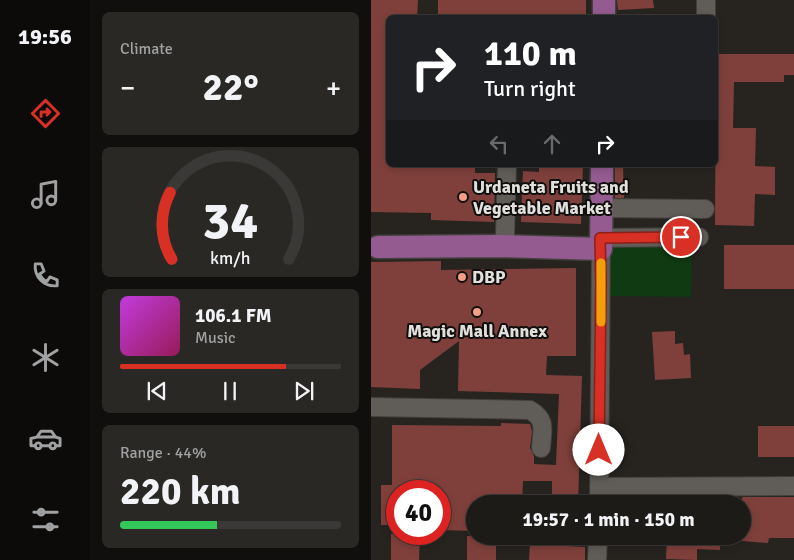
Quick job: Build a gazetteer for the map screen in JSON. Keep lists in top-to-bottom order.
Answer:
{
  "places": ["Urdaneta Fruits and Vegetable Market", "DBP", "Magic Mall Annex"],
  "page": {
    "tabs": "19:56",
    "tile": [
      "Climate",
      ["Range · 44%", "220 km"]
    ],
    "turn": ["110 m", "Turn right"],
    "heat": ["−", "22°", "+"],
    "song": ["106.1 FM", "Music"],
    "limit": "40",
    "trip": "19:57 · 1 min · 150 m",
    "gauge": ["34", "km/h"]
  }
}
